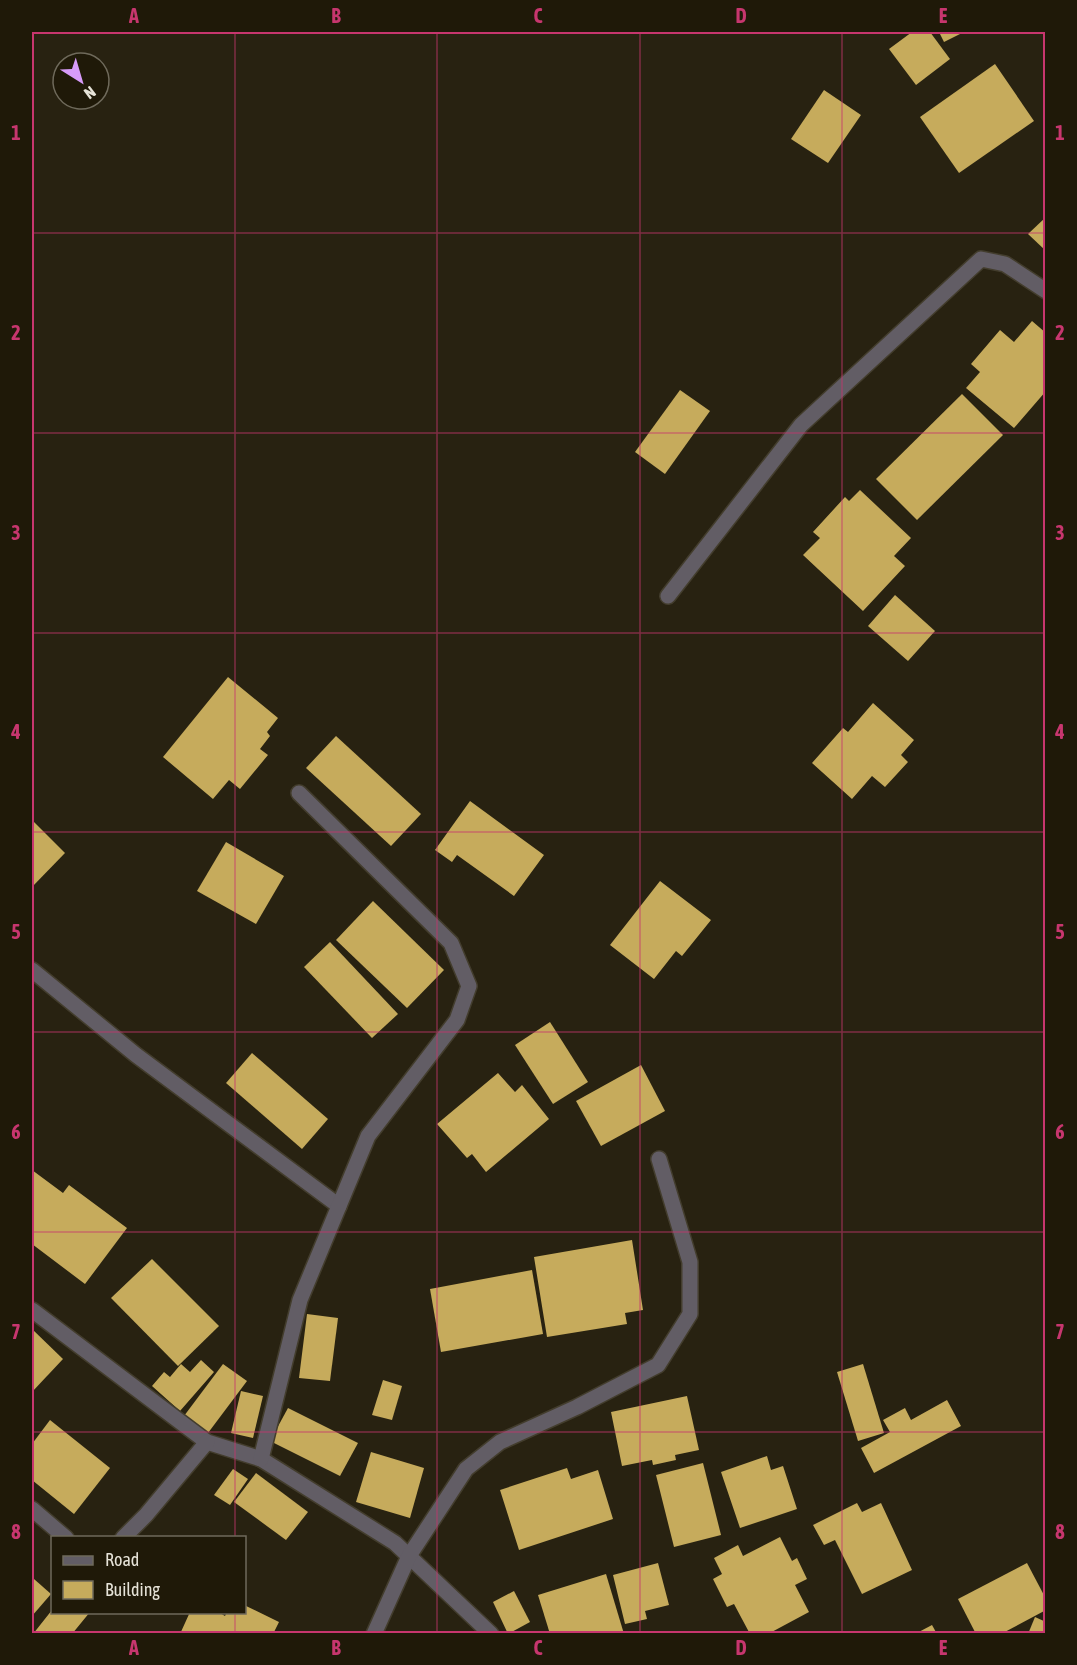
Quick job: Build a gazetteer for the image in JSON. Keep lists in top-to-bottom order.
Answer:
{
  "legend": ["Road", "Building"],
  "north": "bottom right",
  "grid": {
    "columns": [
      "A",
      "B",
      "C",
      "D",
      "E"
    ],
    "rows": [
      "1",
      "2",
      "3",
      "4",
      "5",
      "6",
      "7",
      "8"
    ]
  }
}
